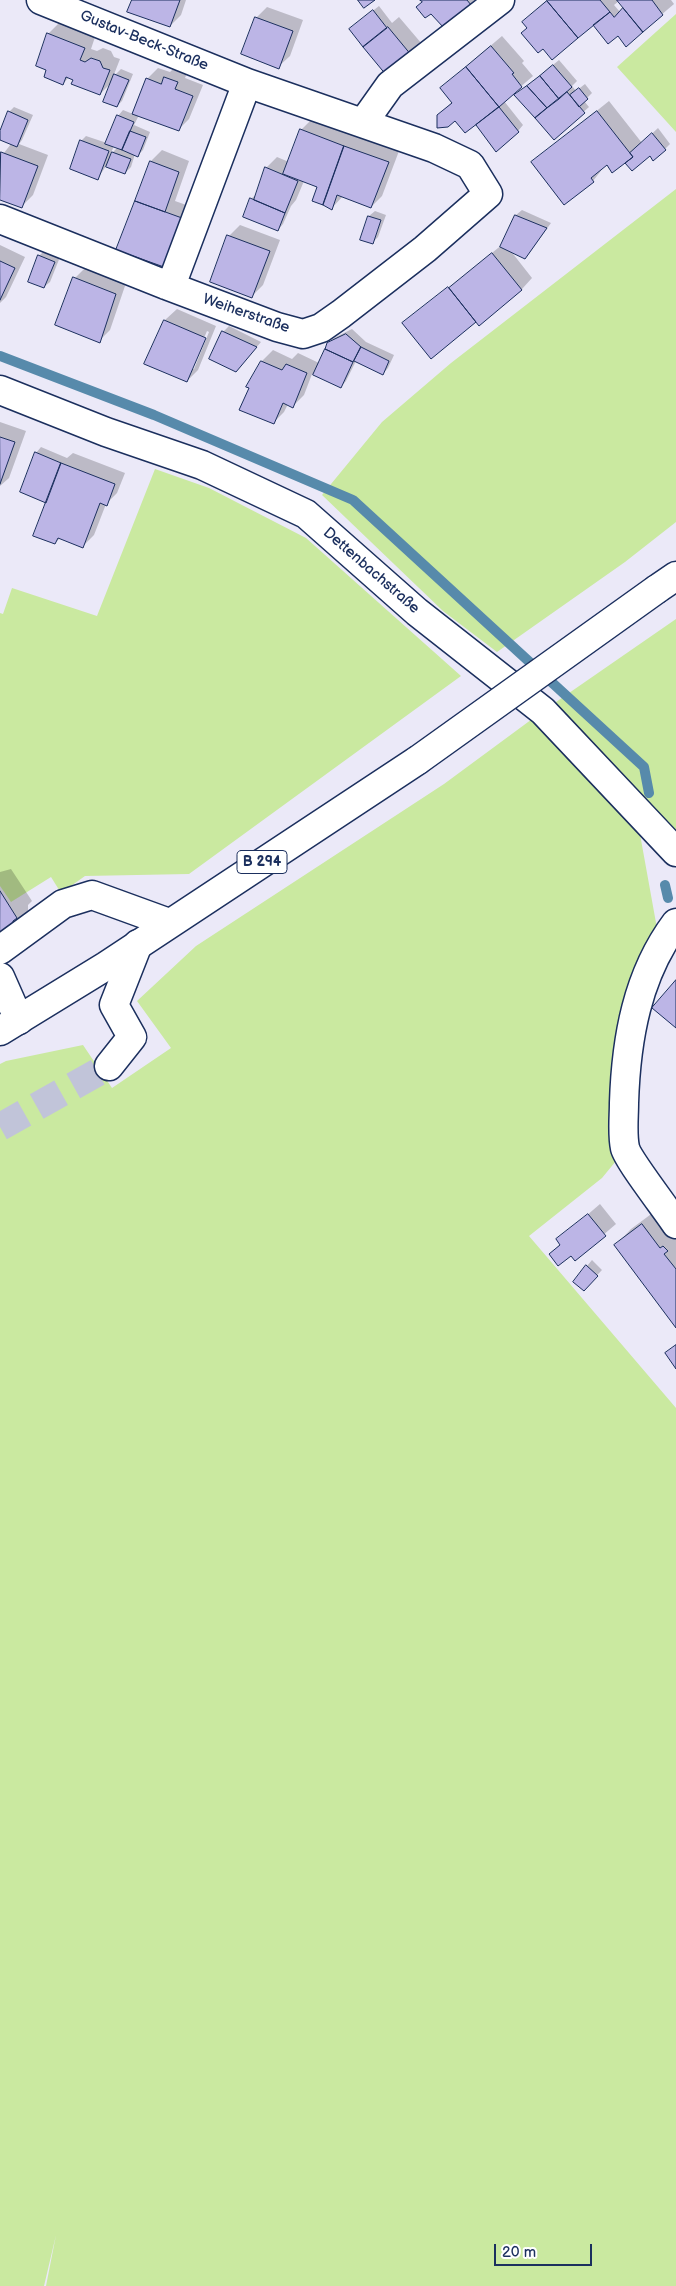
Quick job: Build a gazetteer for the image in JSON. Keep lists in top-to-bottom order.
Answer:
{
  "streets": {
    "main road": [
      "Gustav-Beck-Straße",
      "Weiherstraße",
      "Dettenbachstraße",
      "B 294"
    ]
  },
  "crossings": [
    ["Gustav-Beck-Straße", "Weiherstraße"]
  ],
  "scale_bar": "20 m"
}
